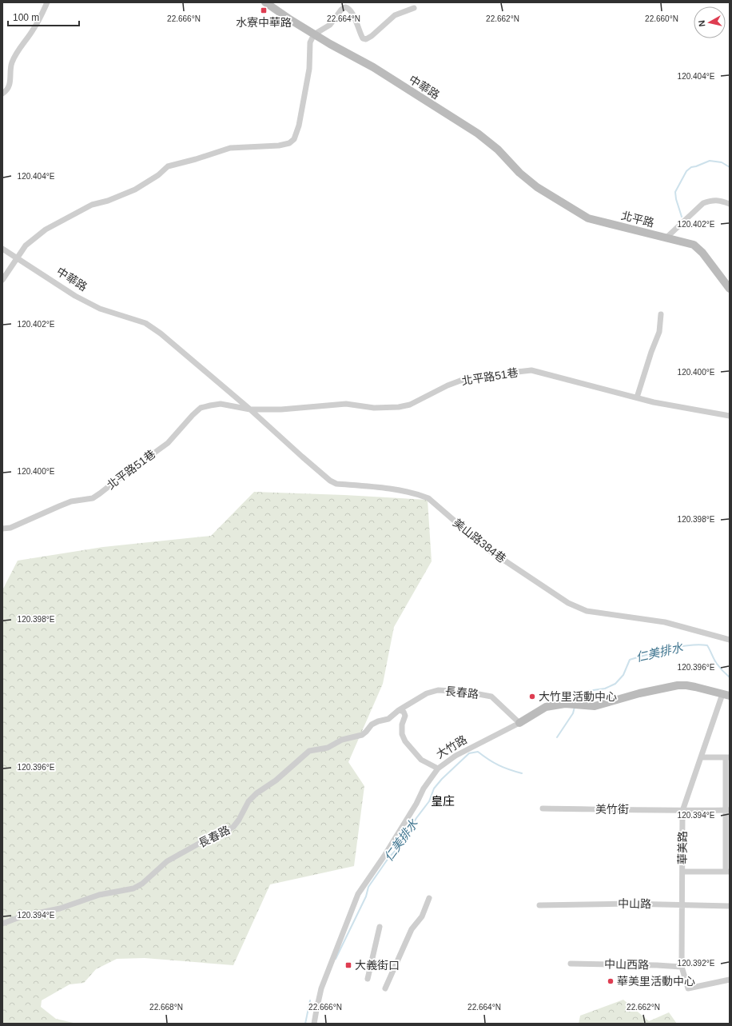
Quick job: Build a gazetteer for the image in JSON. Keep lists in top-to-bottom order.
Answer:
{
  "streets": {
    "street": [
      "中華路",
      "北平路",
      "北平路51巷",
      "美山路384巷",
      "長春路",
      "大竹路",
      "美竹街",
      "華美路",
      "中山路",
      "中山西路"
    ]
  },
  "crossings": [
    ["中華路", "北平路"],
    ["中華路", "北平路51巷"],
    ["中華路", "美山路384巷"],
    ["北平路51巷", "美山路384巷"],
    ["長春路", "大竹路"],
    ["大竹路", "華美路"],
    ["美竹街", "華美路"],
    ["華美路", "中山路"],
    ["華美路", "中山西路"]
  ],
  "districts": ["皇庄"],
  "water": ["仁美排水"],
  "places": {
    "transit": ["水寮中華路", "大義街口"],
    "other": ["大竹里活動中心", "華美里活動中心"]
  },
  "scale_bar": "100 m",
  "north": "left",
  "coordinates": [
    "22.666°N",
    "22.664°N",
    "22.662°N",
    "22.660°N",
    "120.404°E",
    "120.402°E",
    "120.400°E",
    "120.398°E",
    "120.396°E",
    "120.394°E",
    "120.392°E",
    "22.668°N"
  ]
}
